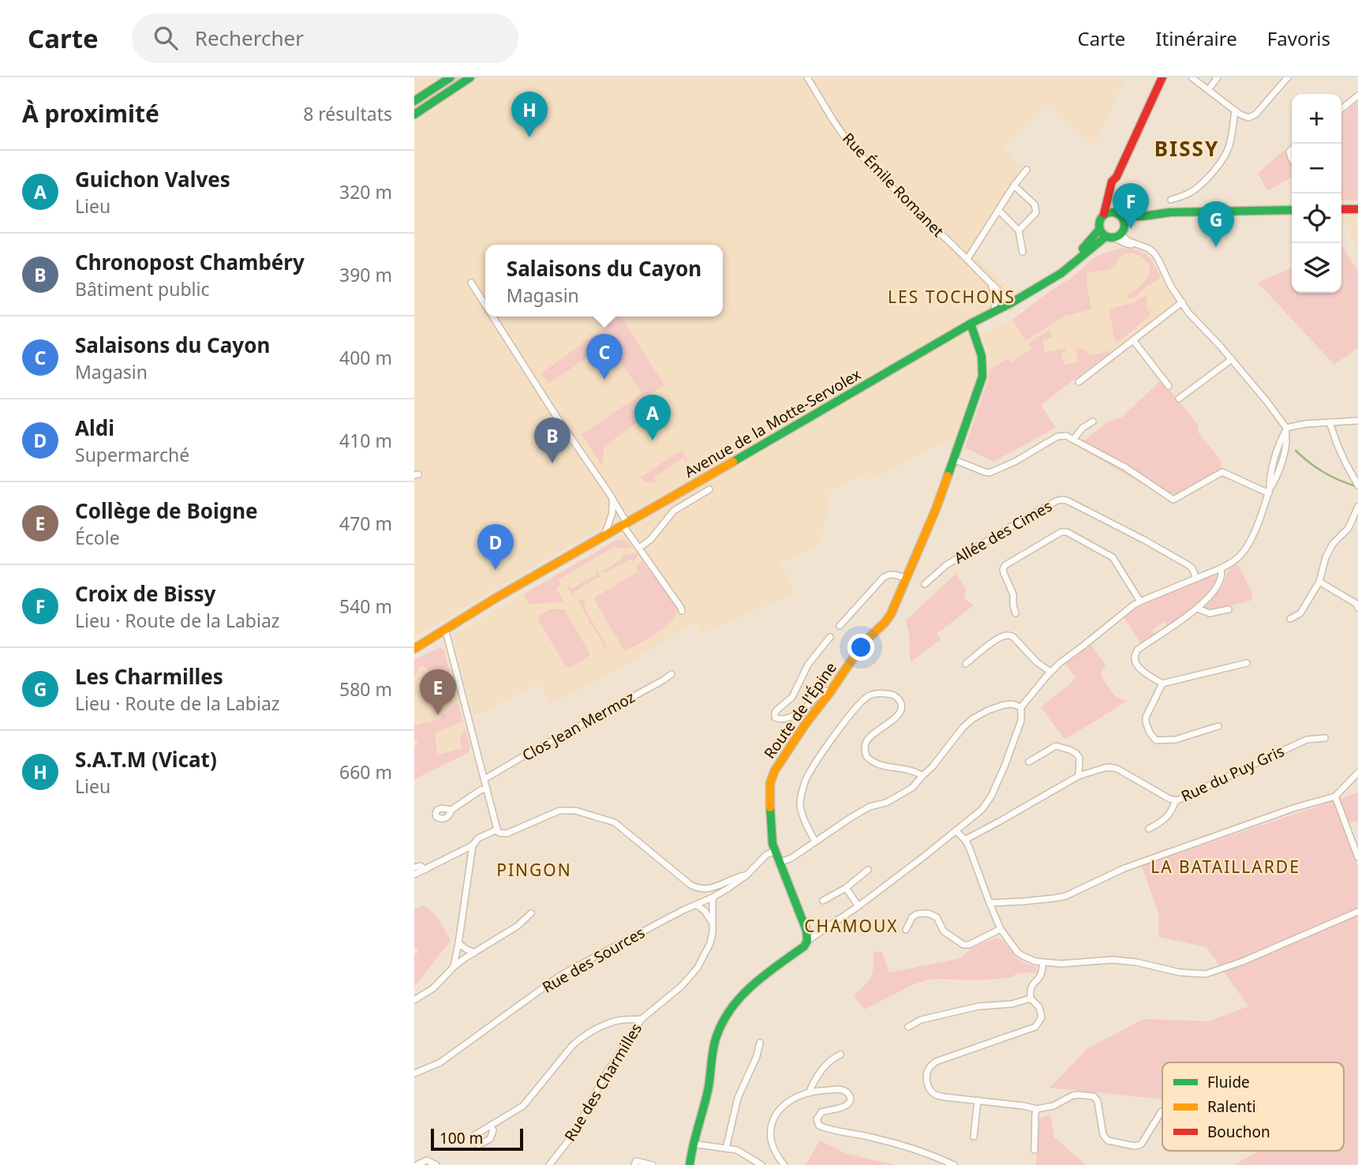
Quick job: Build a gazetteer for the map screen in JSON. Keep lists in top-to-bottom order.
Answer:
{
  "streets": {
    "main road": ["Avenue de la Motte-Servolex", "Route de l'Épine"],
    "street": [
      "Rue Émile Romanet",
      "Allée des Cimes",
      "Clos Jean Mermoz",
      "Rue du Puy Gris",
      "Rue des Sources",
      "Rue des Charmilles"
    ]
  },
  "crossings": [
    ["Rue Émile Romanet", "Avenue de la Motte-Servolex"],
    ["Avenue de la Motte-Servolex", "Route de l'Épine"],
    ["Route de l'Épine", "Rue des Sources"],
    ["Rue des Sources", "Rue des Charmilles"]
  ],
  "districts": [
    "BISSY",
    "LES TOCHONS",
    "LA BATAILLARDE",
    "PINGON",
    "CHAMOUX"
  ],
  "legend": ["Fluide", "Ralenti", "Bouchon"],
  "scale_bar": "100 m",
  "page": {
    "header": "Carte",
    "search": "Rechercher",
    "nav": ["Carte", "Itinéraire", "Favoris"],
    "heading": ["À proximité", "8 résultats"],
    "pins": [
      "H",
      "F",
      "G",
      "C",
      "A",
      "B",
      "D",
      "E"
    ],
    "map_buttons": ["+", "−"],
    "list": [
      {
        "mark": "A",
        "name": "Guichon Valves",
        "note": "Lieu",
        "value": "320 m"
      },
      {
        "mark": "B",
        "name": "Chronopost Chambéry",
        "note": "Bâtiment public",
        "value": "390 m"
      },
      {
        "mark": "C",
        "name": "Salaisons du Cayon",
        "note": "Magasin",
        "value": "400 m"
      },
      {
        "mark": "D",
        "name": "Aldi",
        "note": "Supermarché",
        "value": "410 m"
      },
      {
        "mark": "E",
        "name": "Collège de Boigne",
        "note": "École",
        "value": "470 m"
      },
      {
        "mark": "F",
        "name": "Croix de Bissy",
        "note": "Lieu · Route de la Labiaz",
        "value": "540 m"
      },
      {
        "mark": "G",
        "name": "Les Charmilles",
        "note": "Lieu · Route de la Labiaz",
        "value": "580 m"
      },
      {
        "mark": "H",
        "name": "S.A.T.M (Vicat)",
        "note": "Lieu",
        "value": "660 m"
      }
    ],
    "popup": ["Salaisons du Cayon", "Magasin"],
    "scale": "100 m"
  }
}
